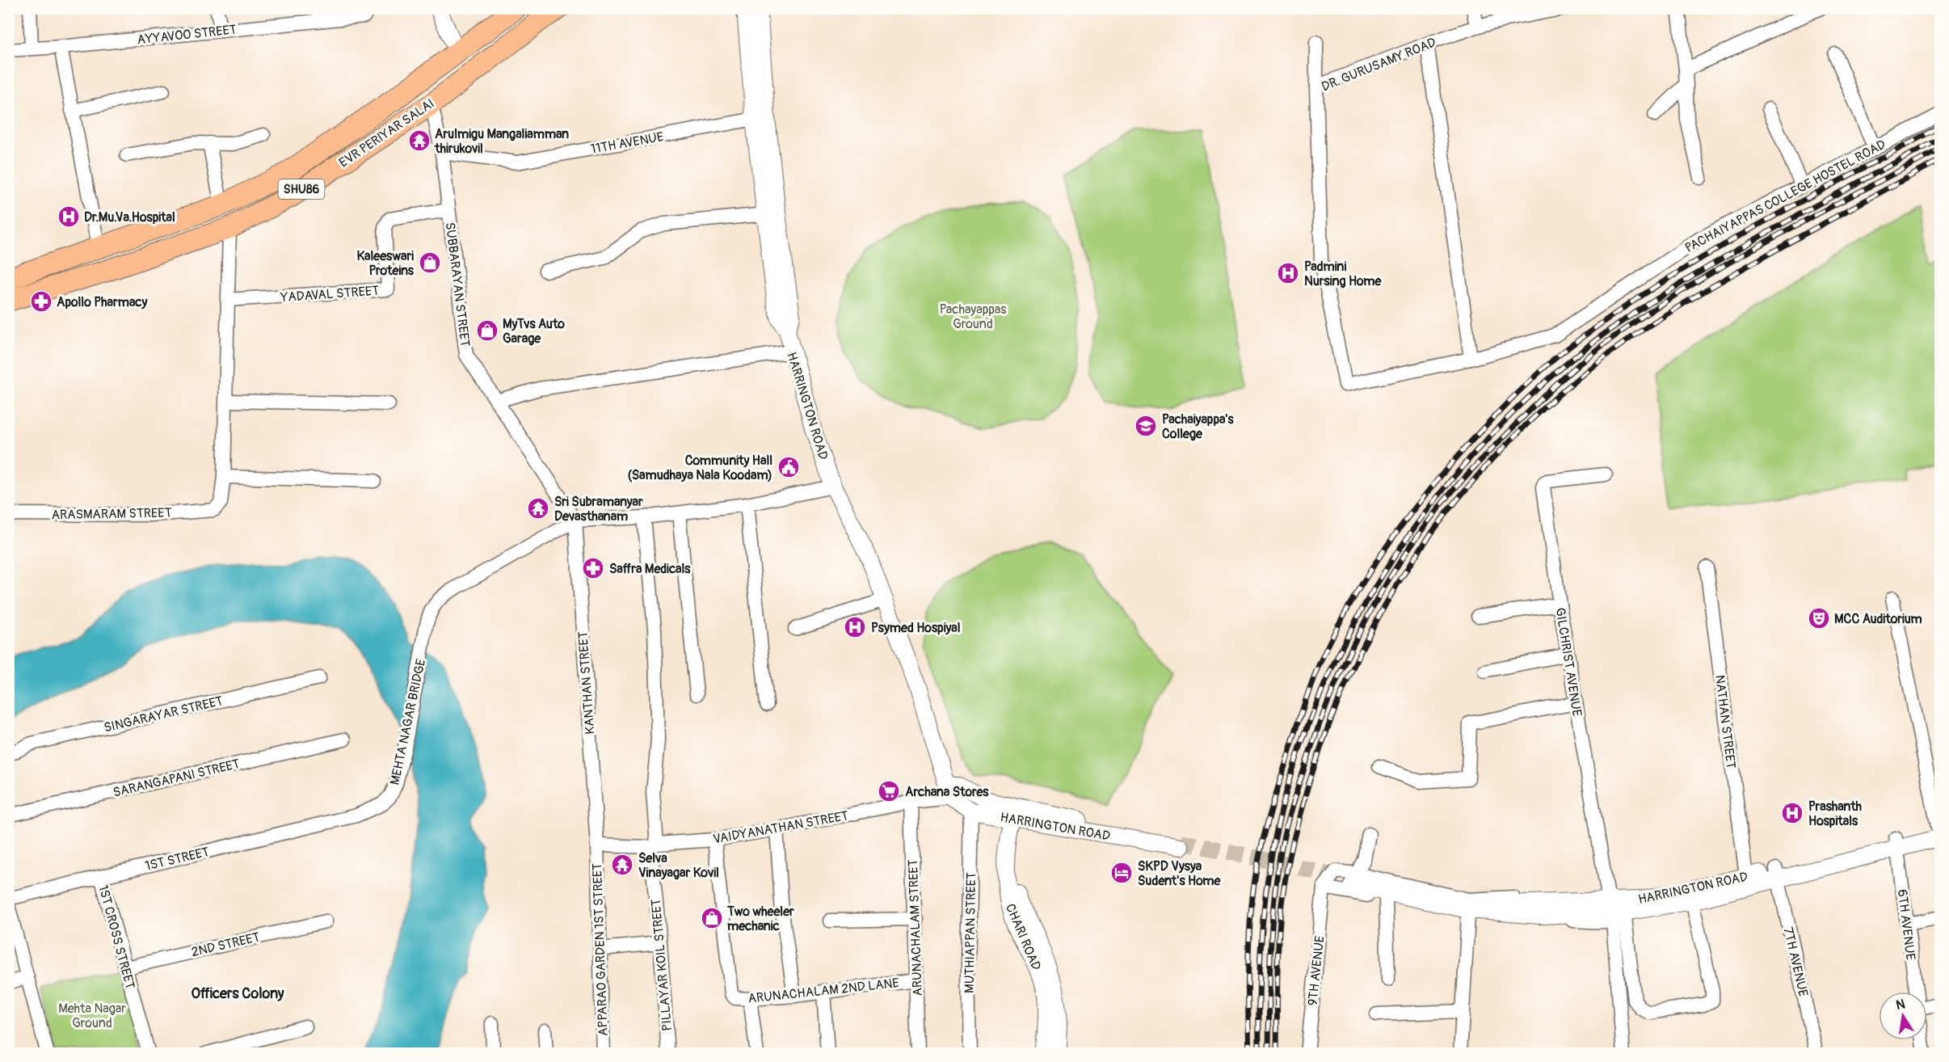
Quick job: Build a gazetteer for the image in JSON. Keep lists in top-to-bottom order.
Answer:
{
  "streets": {
    "main road": ["EVR PERIYAR SALAI", "SHU86"],
    "street": [
      "AYYAVOO STREET",
      "DR. GURUSAMY ROAD",
      "11TH AVENUE",
      "PACHAIYAPPAS COLLEGE HOSTEL ROAD",
      "SUBBARAYAN STREET",
      "YADAVAL STREET",
      "HARRINGTON ROAD",
      "ARASMARAM STREET",
      "GILCHRIST AVENUE",
      "KANTHAN STREET",
      "SINGARAYAR STREET",
      "MEHTA NAGAR BRIDGE",
      "NATHAN STREET",
      "SARANGAPANI STREET",
      "VAIDYANATHAN STREET",
      "1ST STREET",
      "6TH AVENUE",
      "ARUNACHALAM STREET",
      "MUTHIAPPAN STREET",
      "1ST CROSS STREET",
      "CHARI ROAD",
      "2ND STREET",
      "APPARAO GARDEN 1ST STREET",
      "7TH AVENUE",
      "PILLAYAR KOIL STREET",
      "9TH AVENUE",
      "ARUNACHALAM 2ND LANE"
    ]
  },
  "crossings": [
    ["DR. GURUSAMY ROAD", "PACHAIYAPPAS COLLEGE HOSTEL ROAD"],
    ["EVR PERIYAR SALAI", "SUBBARAYAN STREET"],
    ["11TH AVENUE", "SUBBARAYAN STREET"],
    ["11TH AVENUE", "HARRINGTON ROAD"],
    ["SUBBARAYAN STREET", "YADAVAL STREET"],
    ["SUBBARAYAN STREET", "KANTHAN STREET"],
    ["SUBBARAYAN STREET", "MEHTA NAGAR BRIDGE"],
    ["HARRINGTON ROAD", "GILCHRIST AVENUE"],
    ["HARRINGTON ROAD", "NATHAN STREET"],
    ["HARRINGTON ROAD", "VAIDYANATHAN STREET"],
    ["HARRINGTON ROAD", "6TH AVENUE"],
    ["HARRINGTON ROAD", "MUTHIAPPAN STREET"],
    ["HARRINGTON ROAD", "CHARI ROAD"],
    ["HARRINGTON ROAD", "7TH AVENUE"],
    ["KANTHAN STREET", "MEHTA NAGAR BRIDGE"],
    ["KANTHAN STREET", "VAIDYANATHAN STREET"],
    ["KANTHAN STREET", "APPARAO GARDEN 1ST STREET"],
    ["MEHTA NAGAR BRIDGE", "1ST STREET"],
    ["VAIDYANATHAN STREET", "ARUNACHALAM STREET"],
    ["VAIDYANATHAN STREET", "APPARAO GARDEN 1ST STREET"],
    ["VAIDYANATHAN STREET", "PILLAYAR KOIL STREET"],
    ["VAIDYANATHAN STREET", "ARUNACHALAM 2ND LANE"],
    ["1ST STREET", "1ST CROSS STREET"],
    ["ARUNACHALAM STREET", "ARUNACHALAM 2ND LANE"],
    ["1ST CROSS STREET", "2ND STREET"]
  ],
  "districts": ["Officers Colony"],
  "parks": ["Pachayappas Ground", "Mehta Nagar Ground"],
  "places": {
    "temple": ["Arulmigu Mangaliamman thirukovil", "Sri Subramanyar Devasthanam", "Selva Vinayagar Kovil"],
    "hospital": [
      "Dr.Mu.Va.Hospital",
      "Padmini Nursing Home",
      "Psymed Hospiyal",
      "Prashanth Hospitals"
    ],
    "shop": ["Kaleeswari Proteins", "MyTvs Auto Garage", "Two wheeler mechanic"],
    "pharmacy": ["Apollo Pharmacy", "Saffra Medicals"],
    "school or university": ["Pachaiyappa's College"],
    "public building": ["Community Hall (Samudhaya Nala Koodam)"],
    "theatre": ["MCC Auditorium"],
    "supermarket": ["Archana Stores"],
    "hotel": ["SKPD Vysya Sudent's Home"]
  },
  "north": "top"
}
